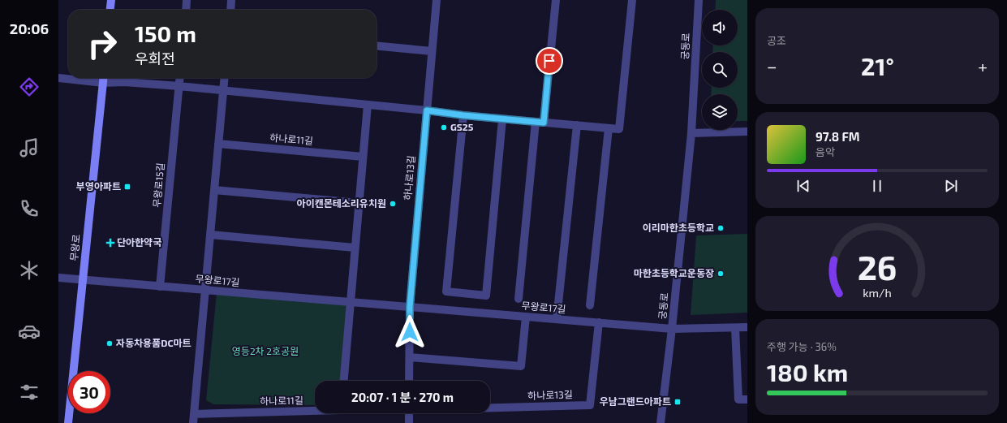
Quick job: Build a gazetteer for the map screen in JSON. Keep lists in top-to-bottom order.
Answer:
{
  "streets": {
    "street": [
      "궁동로",
      "하나로11길",
      "하나로13길",
      "무왕로15길",
      "무왕로",
      "무왕로17길"
    ]
  },
  "crossings": [
    ["궁동로", "무왕로17길"],
    ["하나로13길", "무왕로17길"],
    ["무왕로15길", "무왕로17길"],
    ["무왕로", "무왕로17길"]
  ],
  "parks": ["영등2차 2호공원"],
  "places": {
    "other": [
      "GS25",
      "아이캔몬테소리유치원",
      "이리마한초등학교",
      "마한초등학교운동장",
      "자동차용품DC마트"
    ],
    "transit": ["부영아파트", "우남그랜드아파트"],
    "health": ["단아한약국"]
  },
  "page": {
    "tabs": "20:06",
    "tile": [
      "공조",
      ["주행 가능 · 36%", "180 km"]
    ],
    "turn": ["150 m", "우회전"],
    "heat": ["−", "21°", "+"],
    "song": ["97.8 FM", "음악"],
    "limit": "30",
    "trip": "20:07 · 1 분 · 270 m",
    "gauge": ["26", "km/h"]
  }
}
